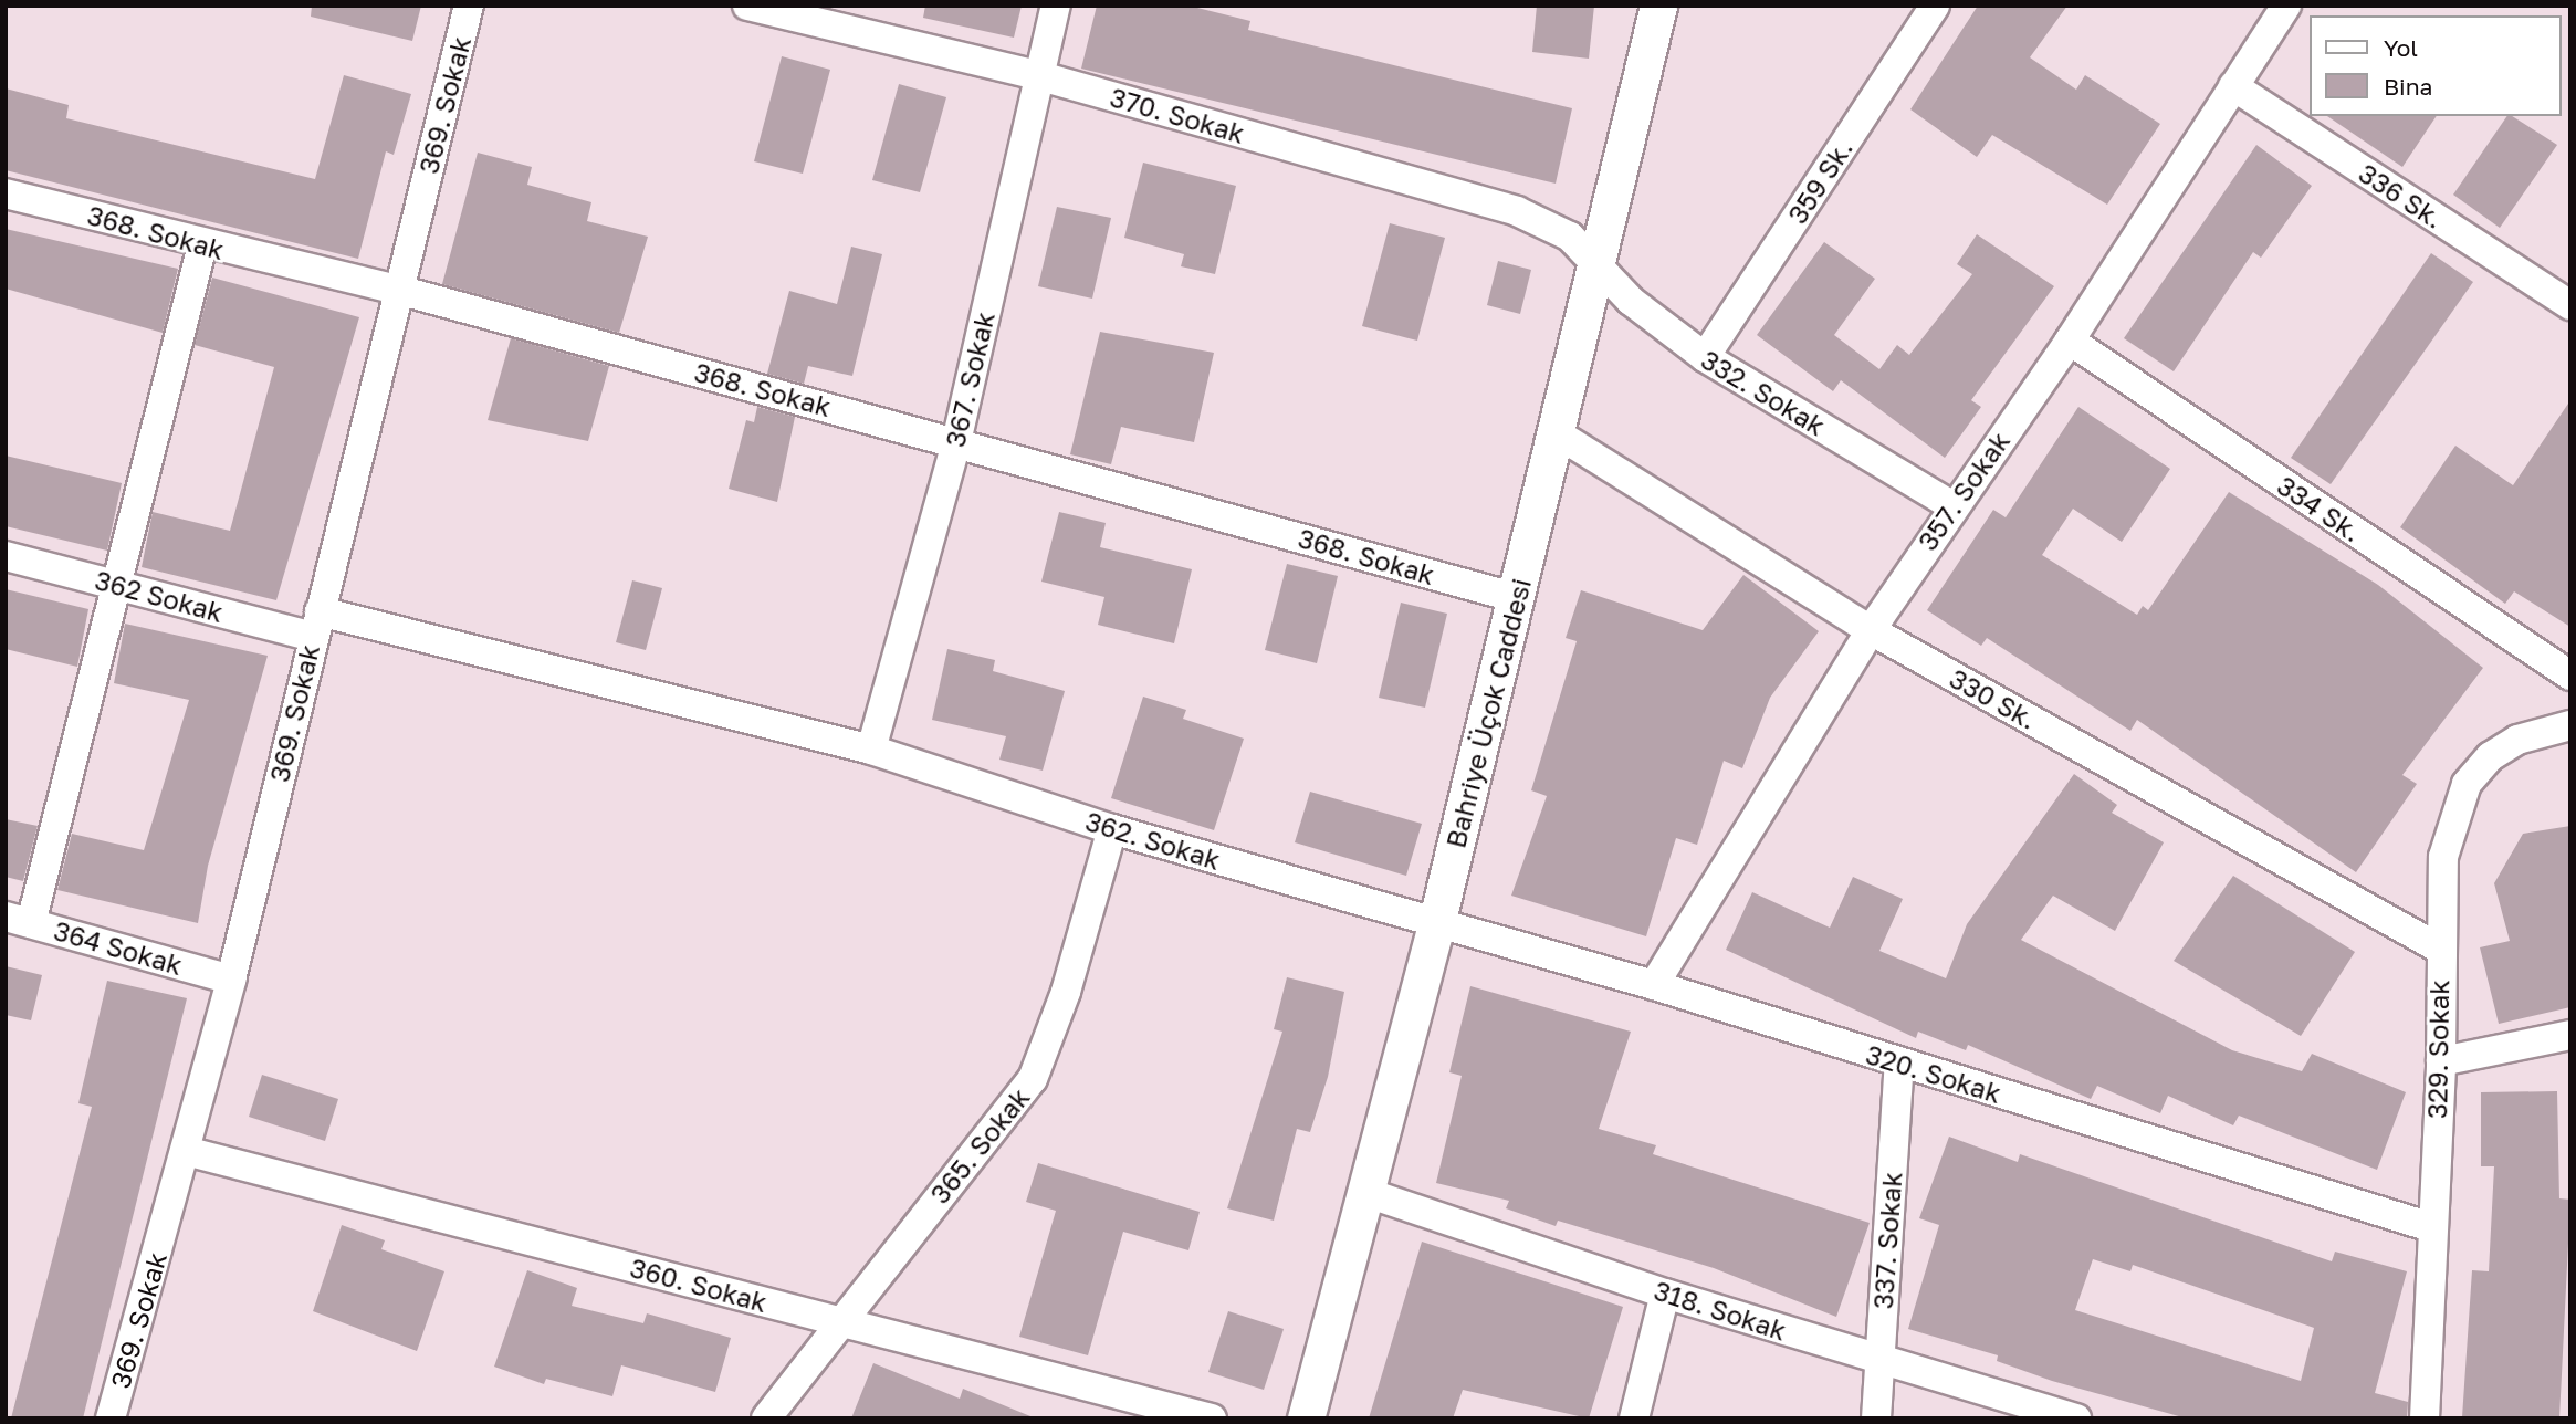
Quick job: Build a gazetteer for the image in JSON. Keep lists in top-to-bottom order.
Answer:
{
  "streets": {
    "street": [
      "369. Sokak",
      "370. Sokak",
      "359 Sk.",
      "336 Sk.",
      "368. Sokak",
      "367. Sokak",
      "332. Sokak",
      "357. Sokak",
      "334 Sk.",
      "362 Sokak",
      "330 Sk.",
      "Bahriye Üçok Caddesi",
      "362. Sokak",
      "364 Sokak",
      "329. Sokak",
      "320. Sokak",
      "365. Sokak",
      "337. Sokak",
      "360. Sokak",
      "318. Sokak"
    ]
  },
  "crossings": [
    ["369. Sokak", "368. Sokak"],
    ["369. Sokak", "362 Sokak"],
    ["369. Sokak", "364 Sokak"],
    ["369. Sokak", "360. Sokak"],
    ["370. Sokak", "367. Sokak"],
    ["370. Sokak", "332. Sokak"],
    ["370. Sokak", "Bahriye Üçok Caddesi"],
    ["359 Sk.", "332. Sokak"],
    ["336 Sk.", "357. Sokak"],
    ["368. Sokak", "367. Sokak"],
    ["368. Sokak", "Bahriye Üçok Caddesi"],
    ["367. Sokak", "362 Sokak"],
    ["367. Sokak", "362. Sokak"],
    ["332. Sokak", "357. Sokak"],
    ["332. Sokak", "Bahriye Üçok Caddesi"],
    ["357. Sokak", "334 Sk."],
    ["357. Sokak", "330 Sk."],
    ["357. Sokak", "320. Sokak"],
    ["362 Sokak", "362. Sokak"],
    ["330 Sk.", "Bahriye Üçok Caddesi"],
    ["330 Sk.", "329. Sokak"],
    ["Bahriye Üçok Caddesi", "362. Sokak"],
    ["Bahriye Üçok Caddesi", "320. Sokak"],
    ["Bahriye Üçok Caddesi", "318. Sokak"],
    ["362. Sokak", "320. Sokak"],
    ["362. Sokak", "365. Sokak"],
    ["329. Sokak", "320. Sokak"],
    ["320. Sokak", "337. Sokak"],
    ["365. Sokak", "360. Sokak"],
    ["337. Sokak", "318. Sokak"]
  ],
  "legend": ["Yol", "Bina"]
}
